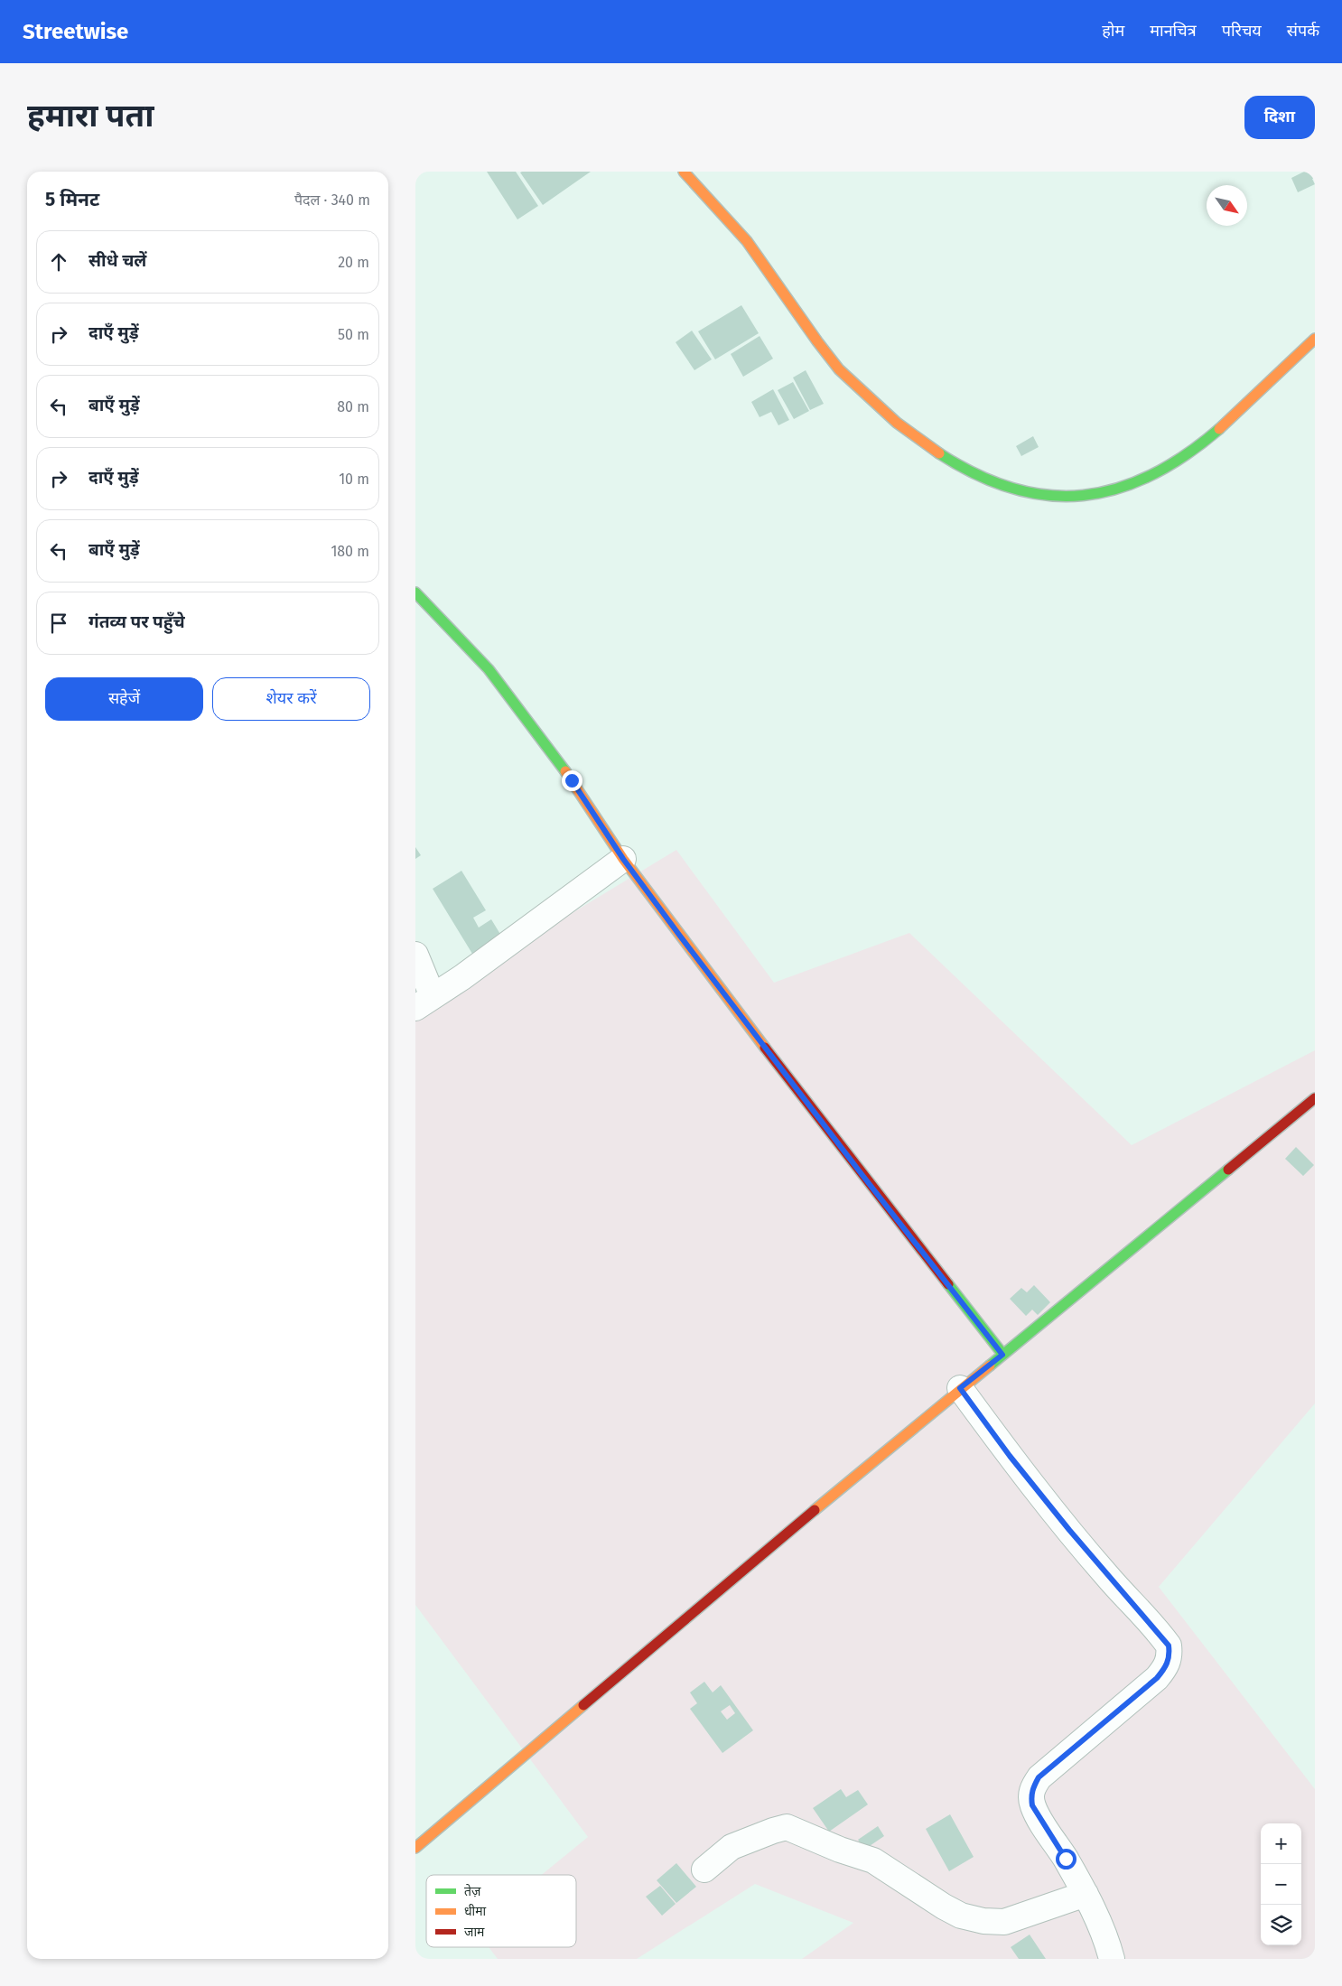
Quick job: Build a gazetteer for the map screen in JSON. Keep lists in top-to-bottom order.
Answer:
{
  "legend": ["तेज़", "धीमा", "जाम"],
  "north": "bottom right",
  "page": {
    "header": "Streetwise",
    "nav": [
      "होम",
      "मानचित्र",
      "परिचय",
      "संपर्क"
    ],
    "buttons": [
      "दिशा",
      ["सहेजें", "शेयर करें"]
    ],
    "title": "हमारा पता",
    "heading": ["5 मिनट", "पैदल · 340 m"],
    "list": [
      ["सीधे चलें", "20 m"],
      ["दाएँ मुड़ें", "50 m"],
      ["बाएँ मुड़ें", "80 m"],
      ["दाएँ मुड़ें", "10 m"],
      ["बाएँ मुड़ें", "180 m"],
      "गंतव्य पर पहुँचे"
    ],
    "map_buttons": ["+", "−"]
  }
}
